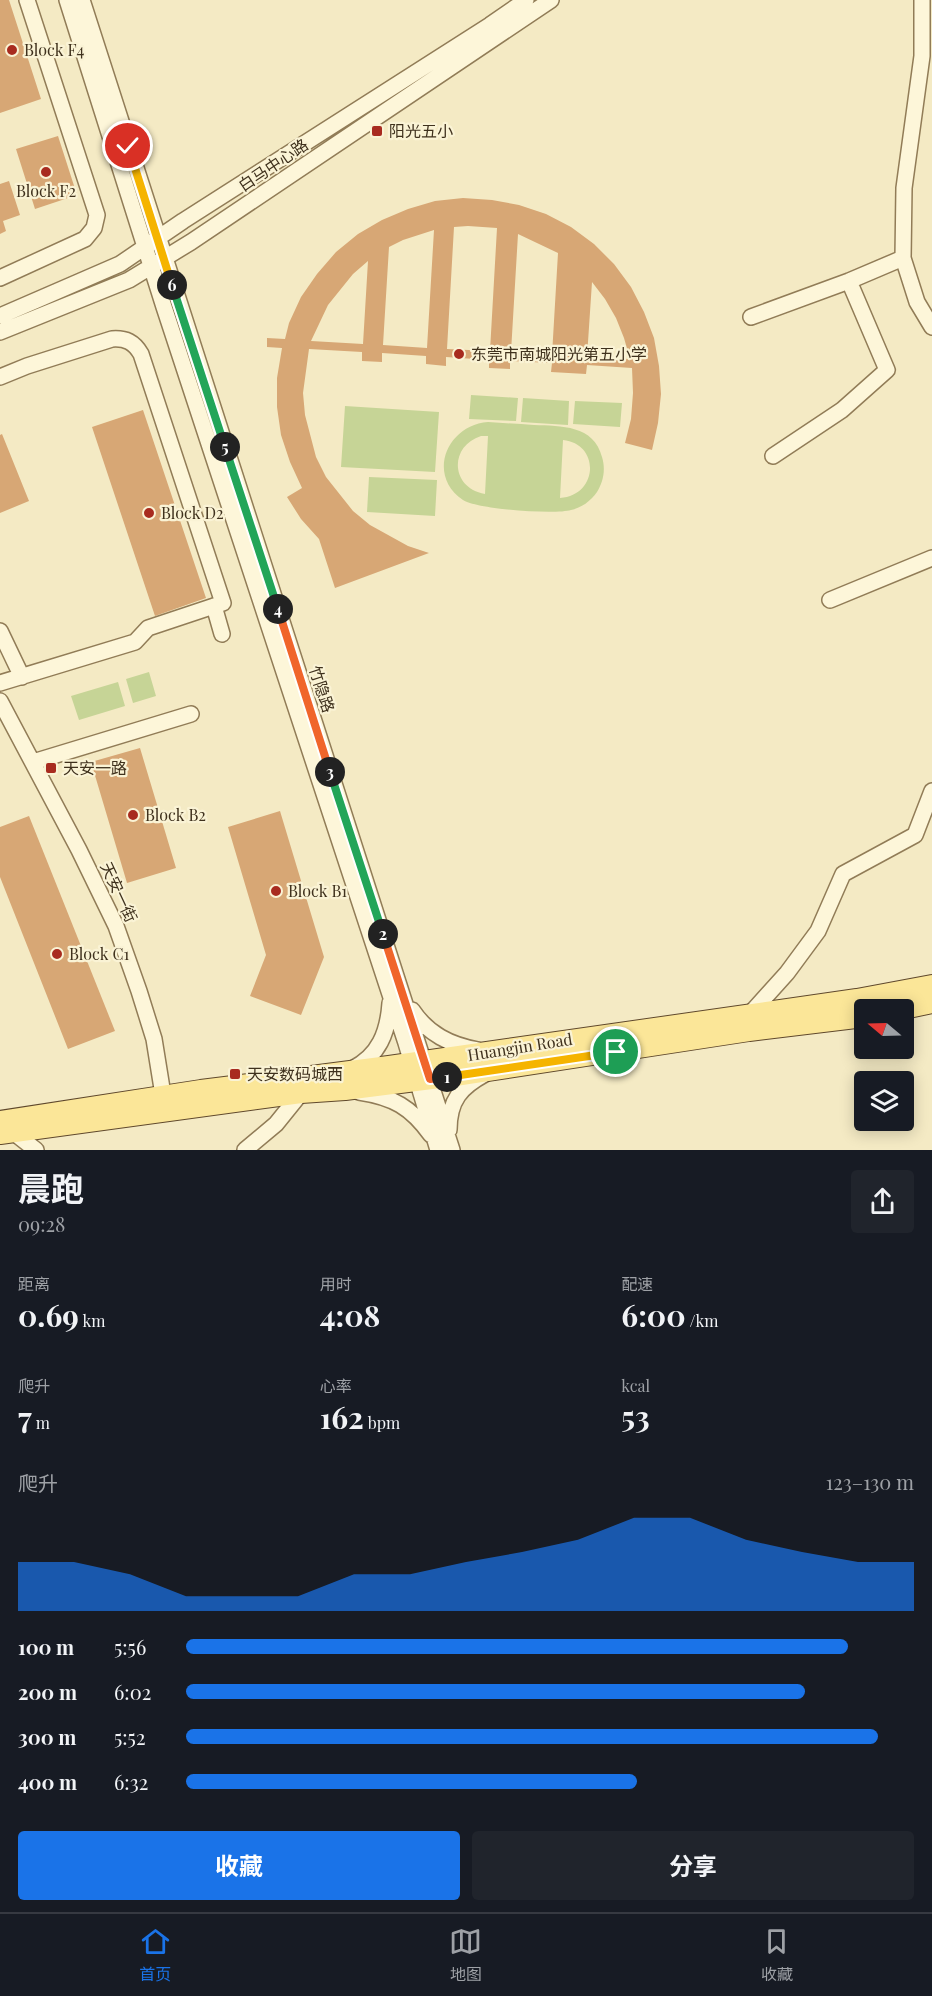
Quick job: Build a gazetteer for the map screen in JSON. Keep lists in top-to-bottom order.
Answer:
{
  "streets": {
    "main road": ["Huangjin Road"],
    "street": ["白马中心路", "竹隐路", "天安一街"]
  },
  "crossings": [
    ["白马中心路", "竹隐路"],
    ["竹隐路", "Huangjin Road"],
    ["天安一街", "Huangjin Road"]
  ],
  "places": {
    "other": [
      "Block F4",
      "Block F2",
      "东莞市南城阳光第五小学",
      "Block D2",
      "Block B2",
      "Block B1",
      "Block C1"
    ],
    "transit": ["阳光五小", "天安一路", "天安数码城西"]
  },
  "north": "left",
  "page": {
    "pins": [
      "6",
      "5",
      "4",
      "3",
      "2",
      "1"
    ],
    "heading": ["晨跑", "09:28"],
    "stats": [
      ["距离", "0.69 km"],
      ["用时", "4:08"],
      ["配速", "6:00 /km"],
      ["爬升", "7 m"],
      ["心率", "162 bpm"],
      ["kcal", "53"]
    ],
    "chart": ["爬升", "123–130 m"],
    "list": [
      {
        "name": "100 m",
        "note": "5:56"
      },
      {
        "name": "200 m",
        "note": "6:02"
      },
      {
        "name": "300 m",
        "note": "5:52"
      },
      {
        "name": "400 m",
        "note": "6:32"
      }
    ],
    "buttons": ["收藏", "分享"],
    "tabs": ["首页", "地图", "收藏"]
  }
}
